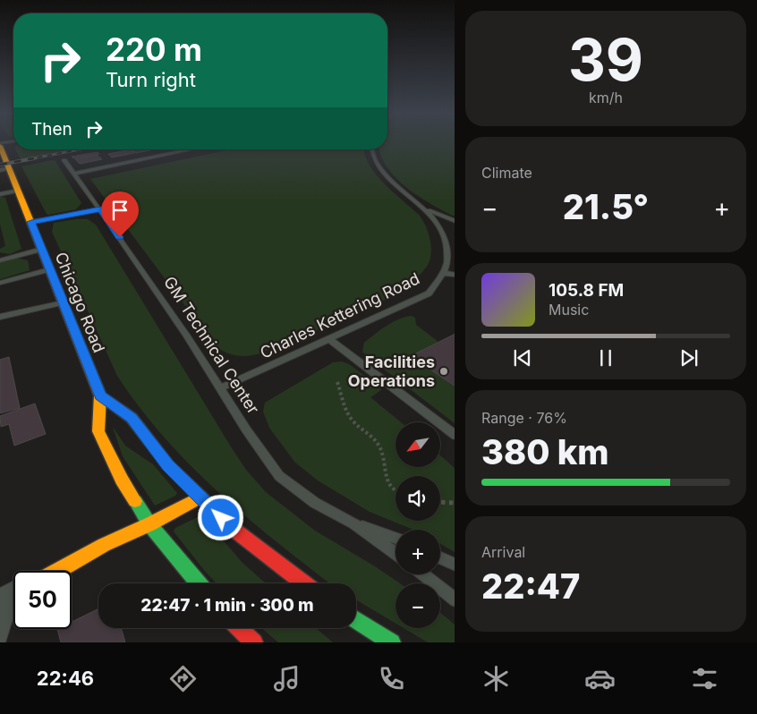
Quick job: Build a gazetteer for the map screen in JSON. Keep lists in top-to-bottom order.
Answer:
{
  "streets": {
    "main road": ["Chicago Road"],
    "lane": ["Charles Kettering Road", "GM Technical Center"]
  },
  "crossings": [
    ["Charles Kettering Road", "GM Technical Center"]
  ],
  "places": ["Facilities Operations"],
  "north": "bottom left",
  "page": {
    "tile": [
      ["39", "km/h"],
      "Climate",
      ["Range · 76%", "380 km"],
      ["Arrival", "22:47"]
    ],
    "turn": ["220 m", "Turn right"],
    "then": "Then",
    "heat": ["−", "21.5°", "+"],
    "song": ["105.8 FM", "Music"],
    "map_buttons": ["+", "−"],
    "limit": "50",
    "trip": "22:47 · 1 min · 300 m",
    "tabs": "22:46"
  }
}
